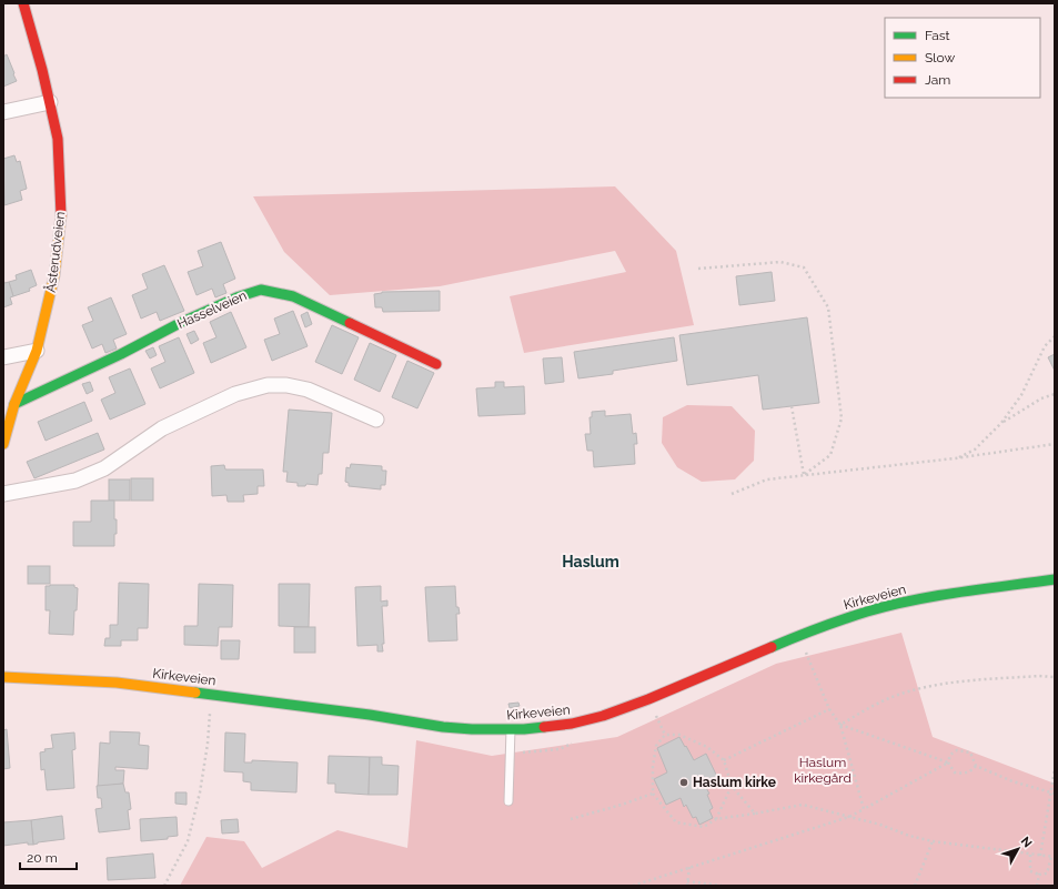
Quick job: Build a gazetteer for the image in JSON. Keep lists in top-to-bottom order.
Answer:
{
  "streets": {
    "main road": ["Åsterudveien", "Hasselveien", "Kirkeveien"]
  },
  "crossings": [
    ["Åsterudveien", "Hasselveien"]
  ],
  "districts": ["Haslum"],
  "parks": ["Haslum kirkegård"],
  "places": ["Haslum kirke"],
  "legend": ["Fast", "Slow", "Jam"],
  "scale_bar": "20 m",
  "north": "top right"
}
